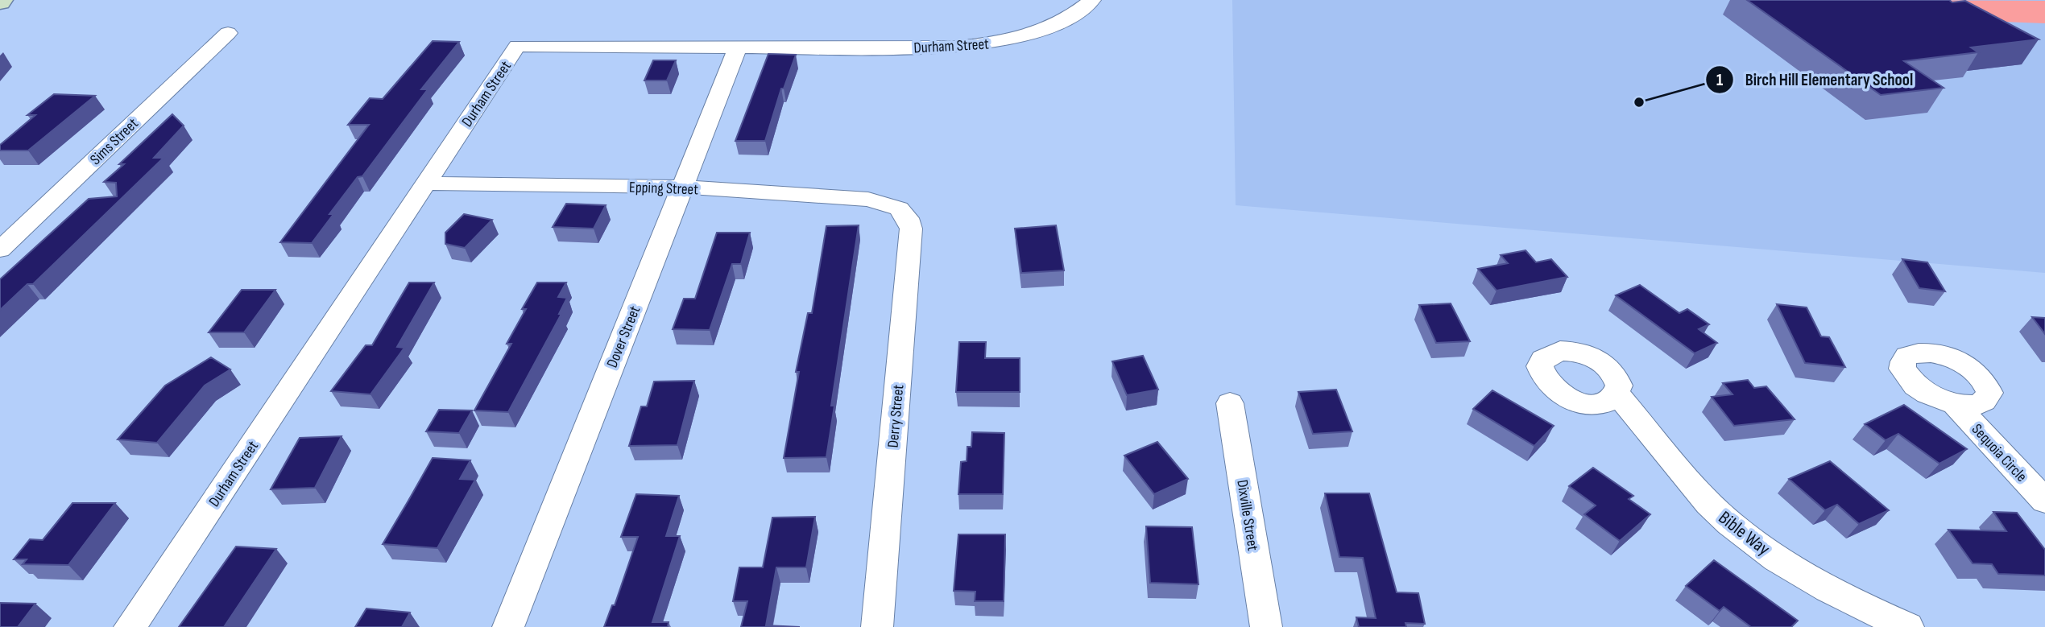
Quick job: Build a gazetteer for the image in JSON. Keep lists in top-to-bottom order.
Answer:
{
  "streets": {
    "street": [
      "Durham Street",
      "Sims Street",
      "Epping Street",
      "Dover Street",
      "Derry Street",
      "Sequoia Circle",
      "Dixville Street",
      "Bible Way"
    ]
  },
  "crossings": [
    ["Durham Street", "Epping Street"],
    ["Durham Street", "Dover Street"],
    ["Epping Street", "Dover Street"],
    ["Epping Street", "Derry Street"]
  ],
  "places": ["Birch Hill Elementary School"]
}
